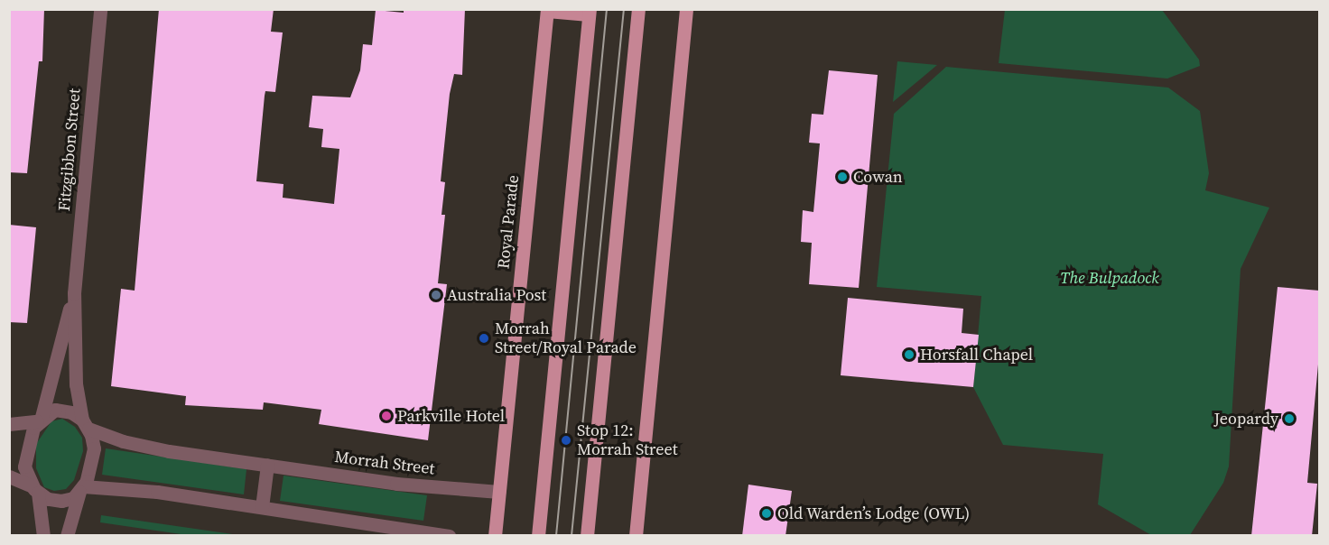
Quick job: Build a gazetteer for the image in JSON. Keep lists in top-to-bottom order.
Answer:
{
  "streets": {
    "main road": ["Royal Parade"],
    "street": ["Fitzgibbon Street", "Morrah Street"]
  },
  "crossings": [
    ["Fitzgibbon Street", "Morrah Street"],
    ["Royal Parade", "Morrah Street"]
  ],
  "parks": ["The Bulpadock"],
  "places": [
    "Cowan",
    "Australia Post",
    "Morrah Street/Royal Parade",
    "Horsfall Chapel",
    "Parkville Hotel",
    "Jeopardy",
    "Stop 12: Morrah Street",
    "Old Warden’s Lodge (OWL)"
  ]
}
